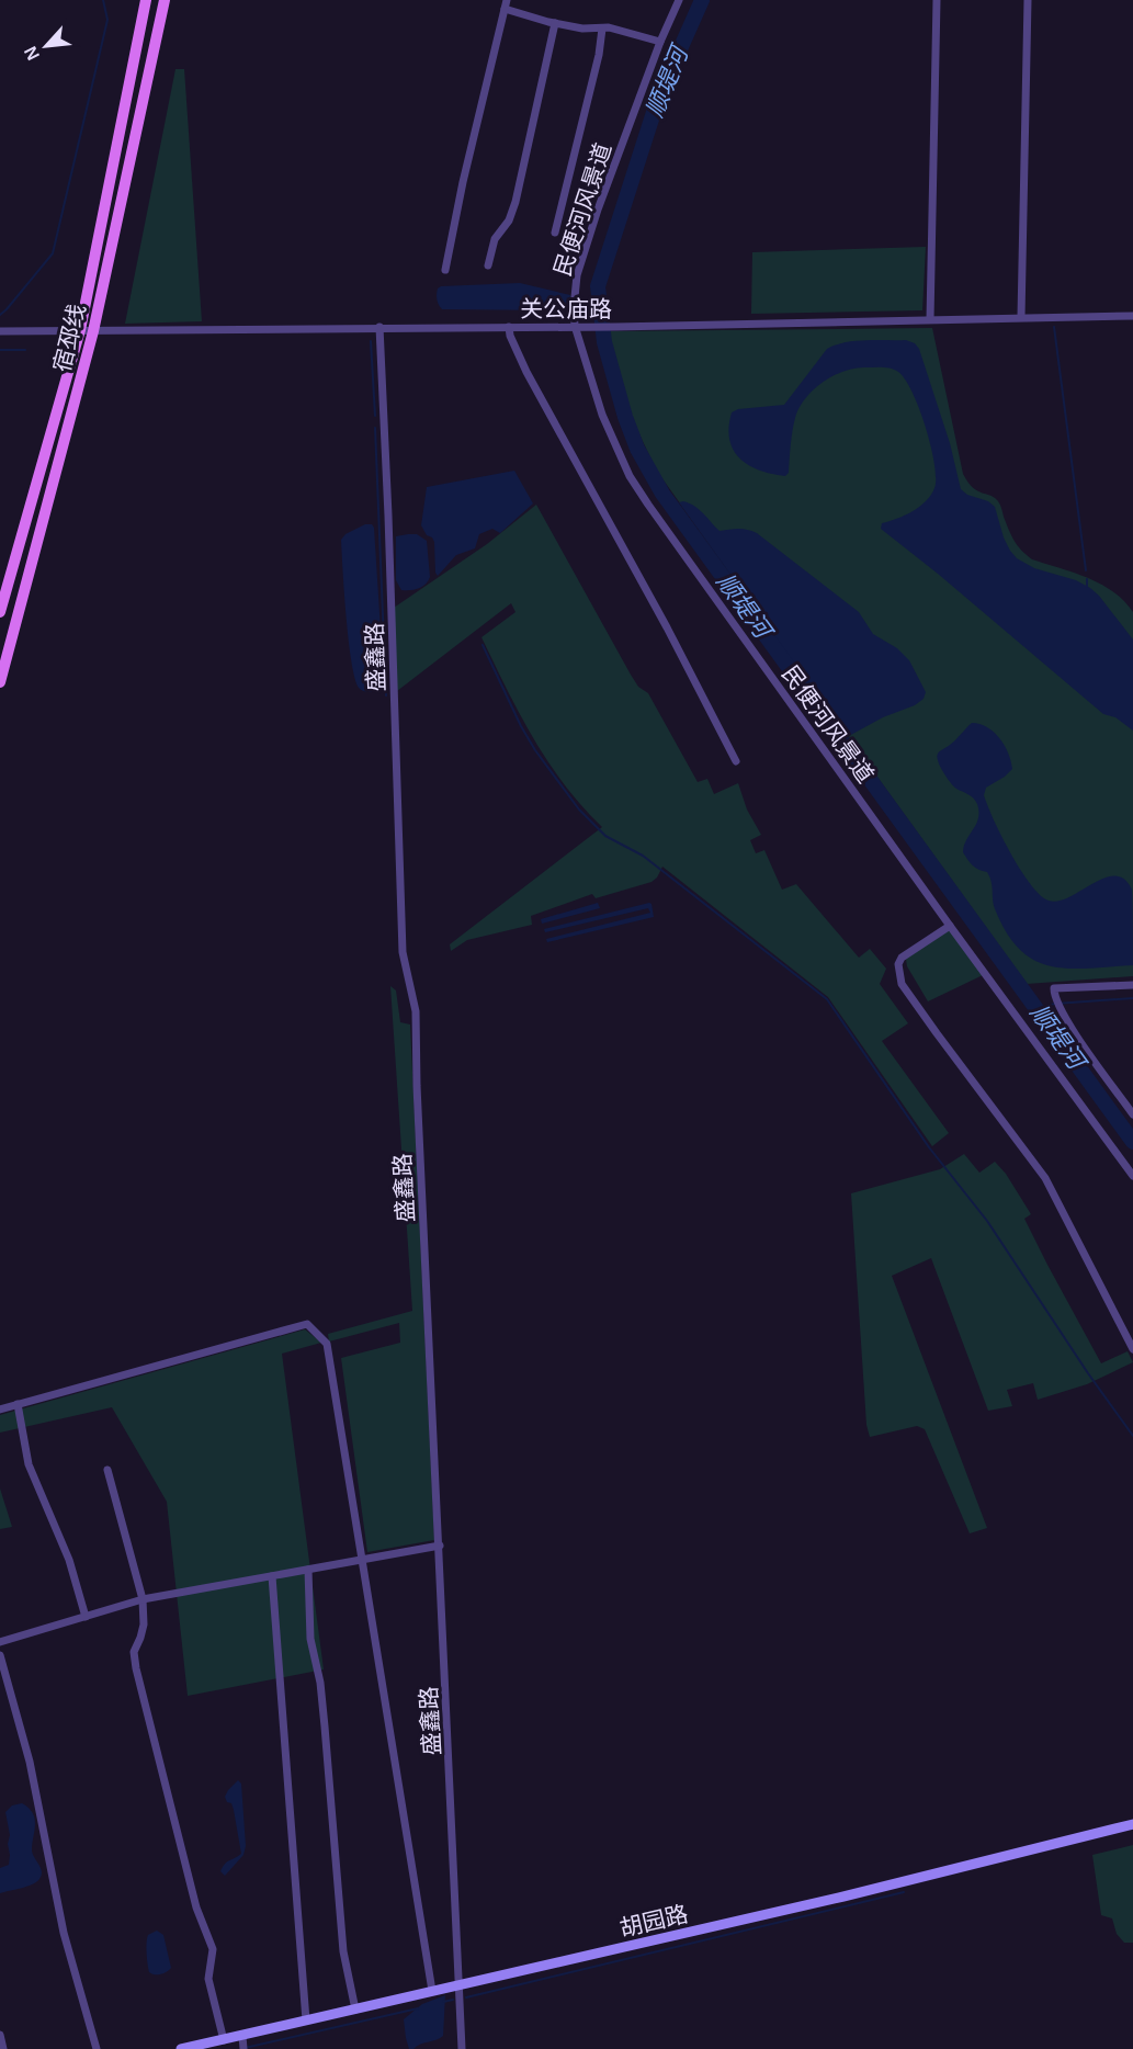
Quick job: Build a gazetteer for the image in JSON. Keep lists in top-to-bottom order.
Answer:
{
  "streets": {
    "main road": ["宿邳线"],
    "street": [
      "民便河风景道",
      "关公庙路",
      "盛鑫路",
      "胡园路"
    ]
  },
  "crossings": [
    ["民便河风景道", "关公庙路"],
    ["关公庙路", "宿邳线"],
    ["关公庙路", "盛鑫路"],
    ["盛鑫路", "胡园路"]
  ],
  "water": ["顺堤河"],
  "north": "bottom left"
}
